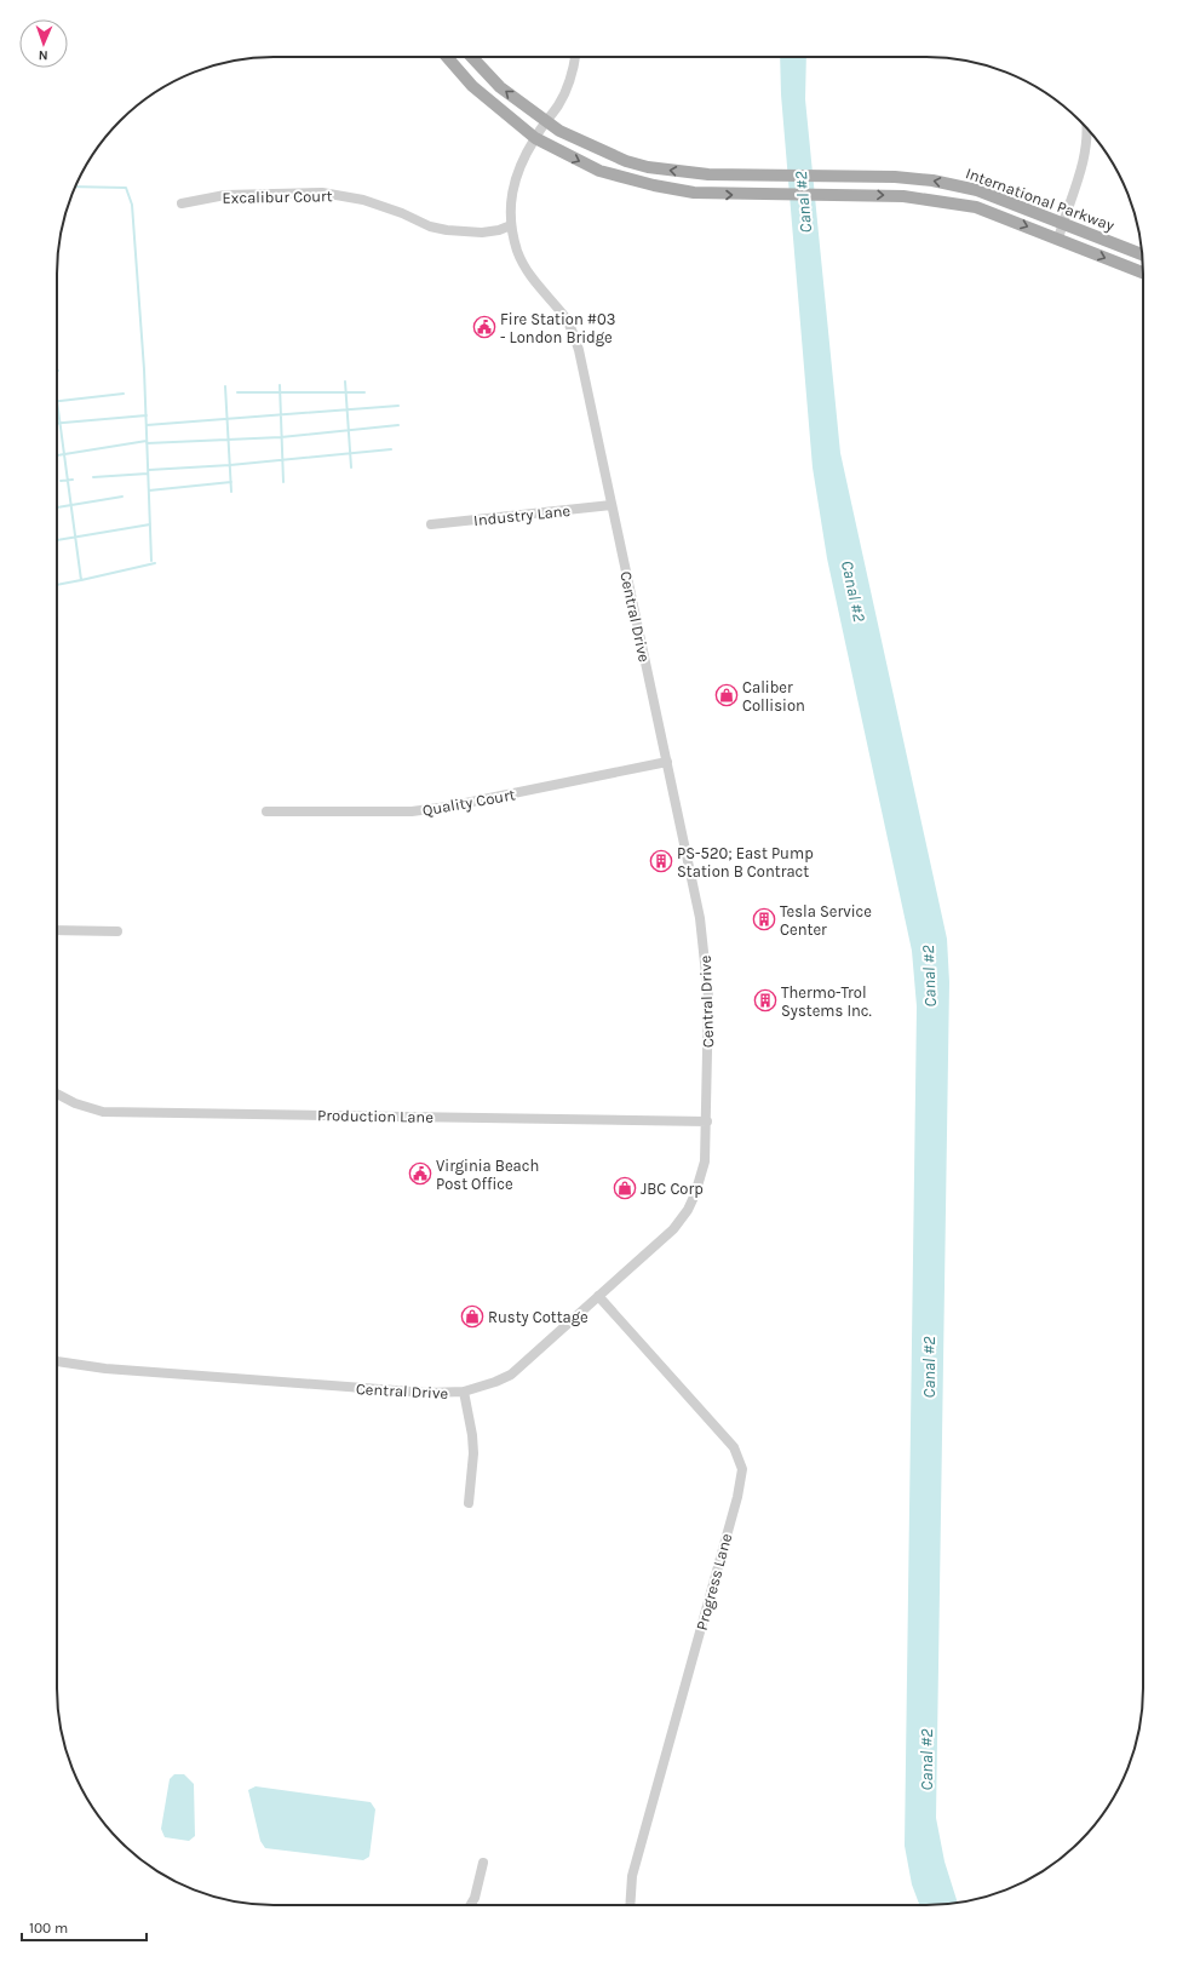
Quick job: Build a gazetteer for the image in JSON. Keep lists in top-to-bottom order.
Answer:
{
  "streets": {
    "main road": ["International Parkway"],
    "street": [
      "Excalibur Court",
      "Industry Lane",
      "Central Drive",
      "Quality Court",
      "Production Lane",
      "Progress Lane"
    ]
  },
  "crossings": [
    ["Excalibur Court", "Central Drive"],
    ["International Parkway", "Central Drive"],
    ["Industry Lane", "Central Drive"],
    ["Central Drive", "Quality Court"],
    ["Central Drive", "Production Lane"],
    ["Central Drive", "Progress Lane"]
  ],
  "water": ["Canal #2"],
  "places": {
    "public building": ["Fire Station #03 - London Bridge", "Virginia Beach Post Office"],
    "shop": ["Caliber Collision", "JBC Corp", "Rusty Cottage"],
    "building": ["PS-520; East Pump Station B Contract", "Tesla Service Center", "Thermo-Trol Systems Inc."]
  },
  "scale_bar": "100 m",
  "north": "bottom"
}
